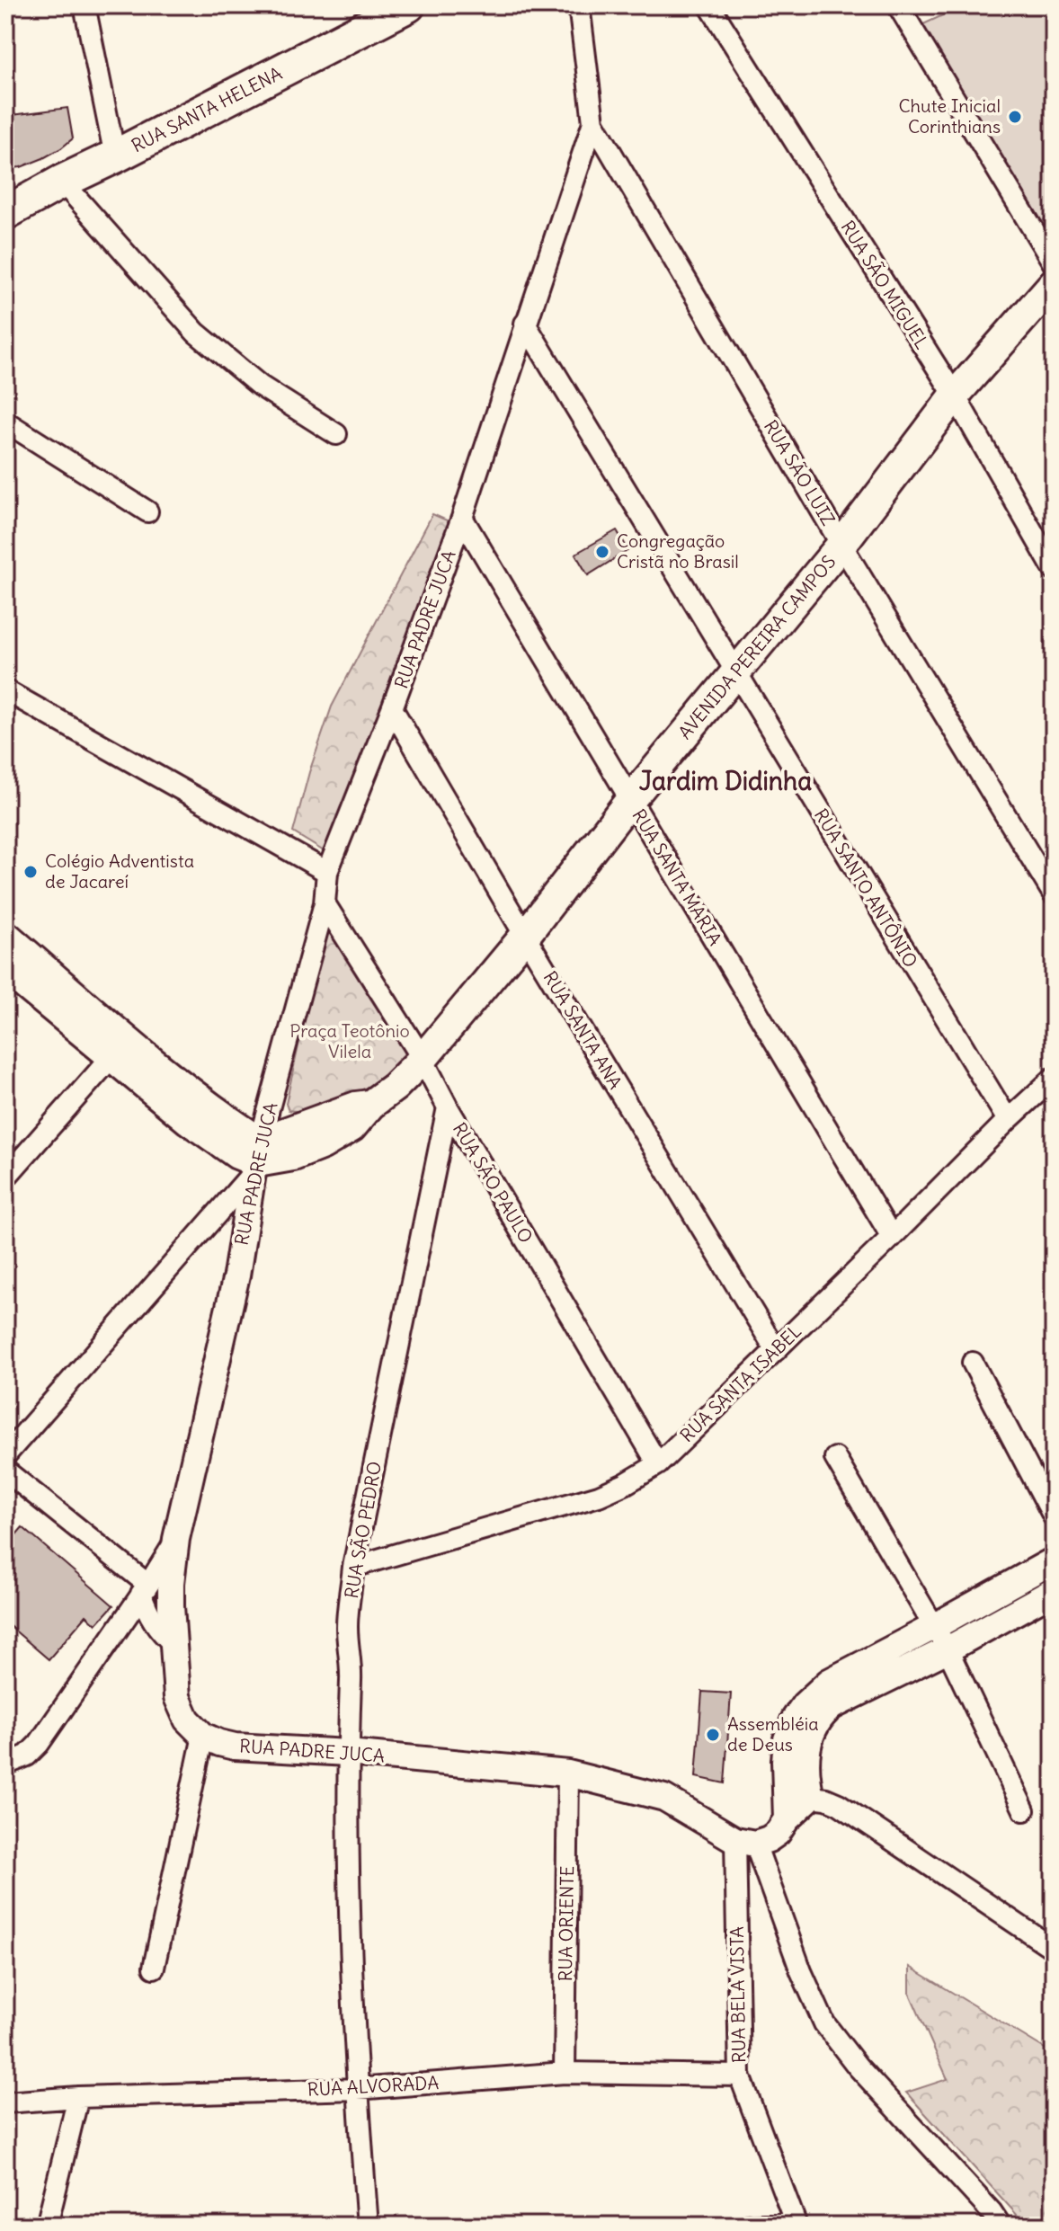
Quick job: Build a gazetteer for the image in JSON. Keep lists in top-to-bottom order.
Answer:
{
  "streets": {
    "main road": ["RUA SANTA HELENA", "AVENIDA PEREIRA CAMPOS"],
    "street": [
      "RUA SÃO MIGUEL",
      "RUA SÃO LUIZ",
      "RUA PADRE JUCA",
      "RUA SANTA MARIA",
      "RUA SANTO ANTÔNIO",
      "RUA SANTA ANA",
      "RUA SÃO PAULO",
      "RUA SANTA ISABEL",
      "RUA SÃO PEDRO",
      "RUA ORIENTE",
      "RUA BELA VISTA",
      "RUA ALVORADA"
    ]
  },
  "crossings": [
    ["RUA SÃO MIGUEL", "AVENIDA PEREIRA CAMPOS"],
    ["RUA SÃO LUIZ", "RUA PADRE JUCA"],
    ["RUA SÃO LUIZ", "AVENIDA PEREIRA CAMPOS"],
    ["RUA PADRE JUCA", "AVENIDA PEREIRA CAMPOS"],
    ["RUA PADRE JUCA", "RUA SANTA MARIA"],
    ["RUA PADRE JUCA", "RUA SANTO ANTÔNIO"],
    ["RUA PADRE JUCA", "RUA SANTA ANA"],
    ["RUA PADRE JUCA", "RUA SÃO PAULO"],
    ["RUA PADRE JUCA", "RUA SÃO PEDRO"],
    ["RUA PADRE JUCA", "RUA ORIENTE"],
    ["RUA PADRE JUCA", "RUA BELA VISTA"],
    ["AVENIDA PEREIRA CAMPOS", "RUA SANTA MARIA"],
    ["AVENIDA PEREIRA CAMPOS", "RUA SANTO ANTÔNIO"],
    ["AVENIDA PEREIRA CAMPOS", "RUA SANTA ANA"],
    ["AVENIDA PEREIRA CAMPOS", "RUA SÃO PAULO"],
    ["RUA SANTA MARIA", "RUA SANTA ISABEL"],
    ["RUA SANTO ANTÔNIO", "RUA SANTA ISABEL"],
    ["RUA SANTA ANA", "RUA SANTA ISABEL"],
    ["RUA SÃO PAULO", "RUA SANTA ISABEL"],
    ["RUA SÃO PAULO", "RUA SÃO PEDRO"],
    ["RUA SANTA ISABEL", "RUA SÃO PEDRO"],
    ["RUA SÃO PEDRO", "RUA ALVORADA"],
    ["RUA ORIENTE", "RUA ALVORADA"],
    ["RUA BELA VISTA", "RUA ALVORADA"]
  ],
  "districts": ["Jardim Didinha"],
  "parks": ["Praça Teotônio Vilela"],
  "places": [
    "Chute Inicial Corinthians",
    "Congregação Cristã no Brasil",
    "Colégio Adventista de Jacareí",
    "Assembléia de Deus"
  ]
}
